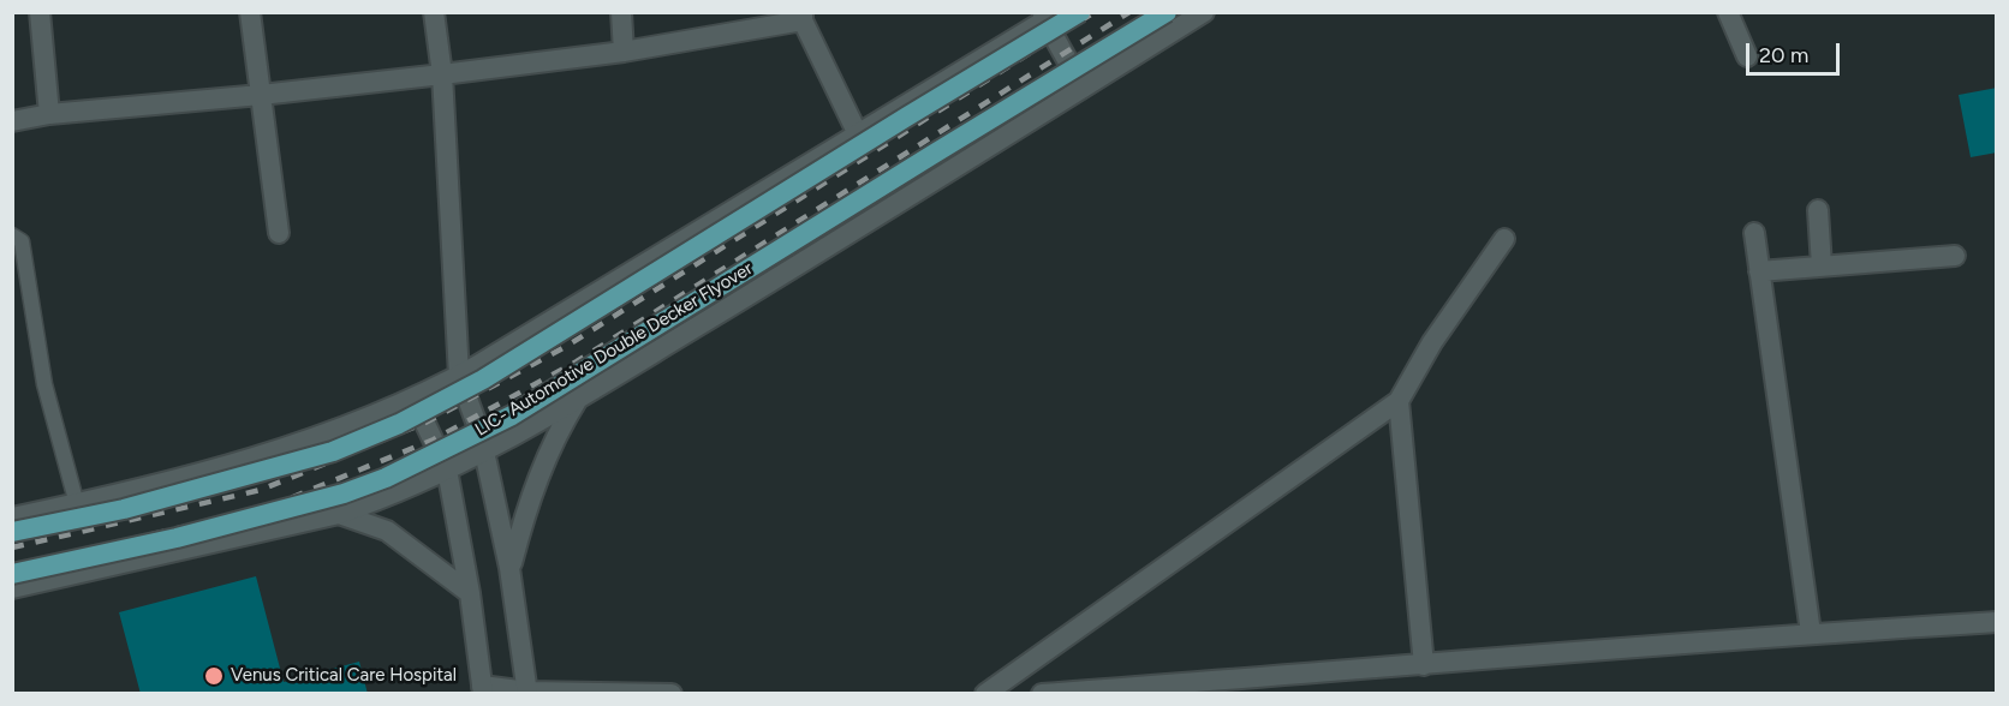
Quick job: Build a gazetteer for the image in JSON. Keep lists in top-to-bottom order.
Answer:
{
  "streets": {
    "main road": ["LIC- Automotive Double Decker Flyover"]
  },
  "places": ["Venus Critical Care Hospital"],
  "scale_bar": "20 m"
}
